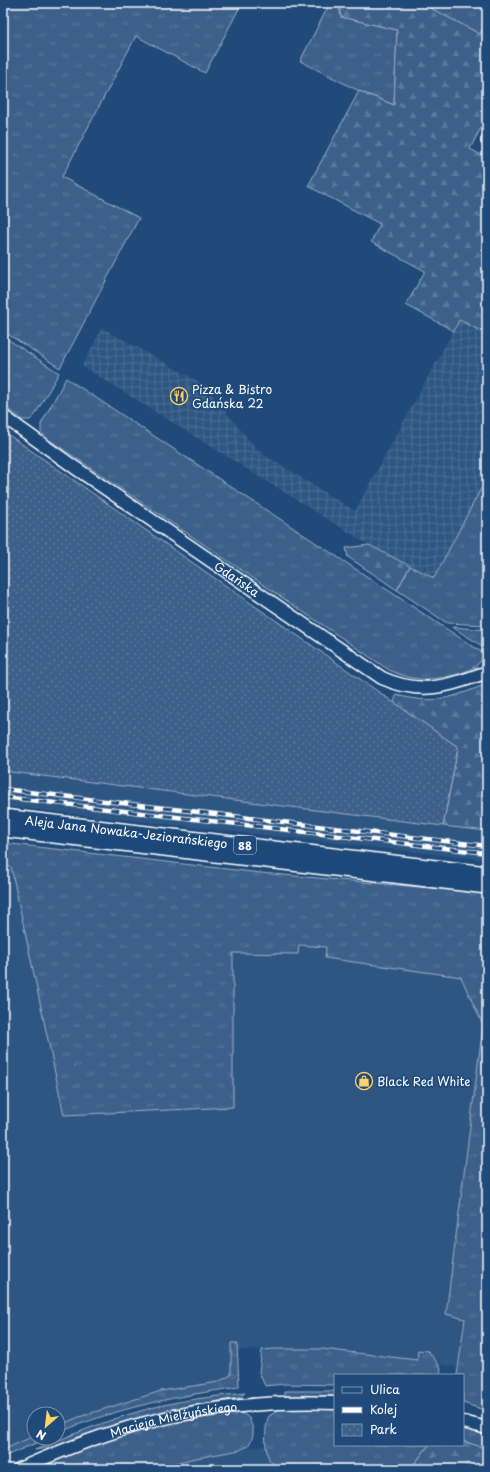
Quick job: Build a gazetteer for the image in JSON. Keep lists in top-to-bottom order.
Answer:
{
  "streets": {
    "main road": ["Aleja Jana Nowaka-Jeziorańskiego", "88"],
    "street": ["Gdańska", "Macieja Mielżyńskiego"]
  },
  "places": {
    "restaurant": ["Pizza & Bistro Gdańska 22"],
    "shop": ["Black Red White"]
  },
  "legend": ["Ulica", "Kolej", "Park"],
  "north": "bottom left"
}
